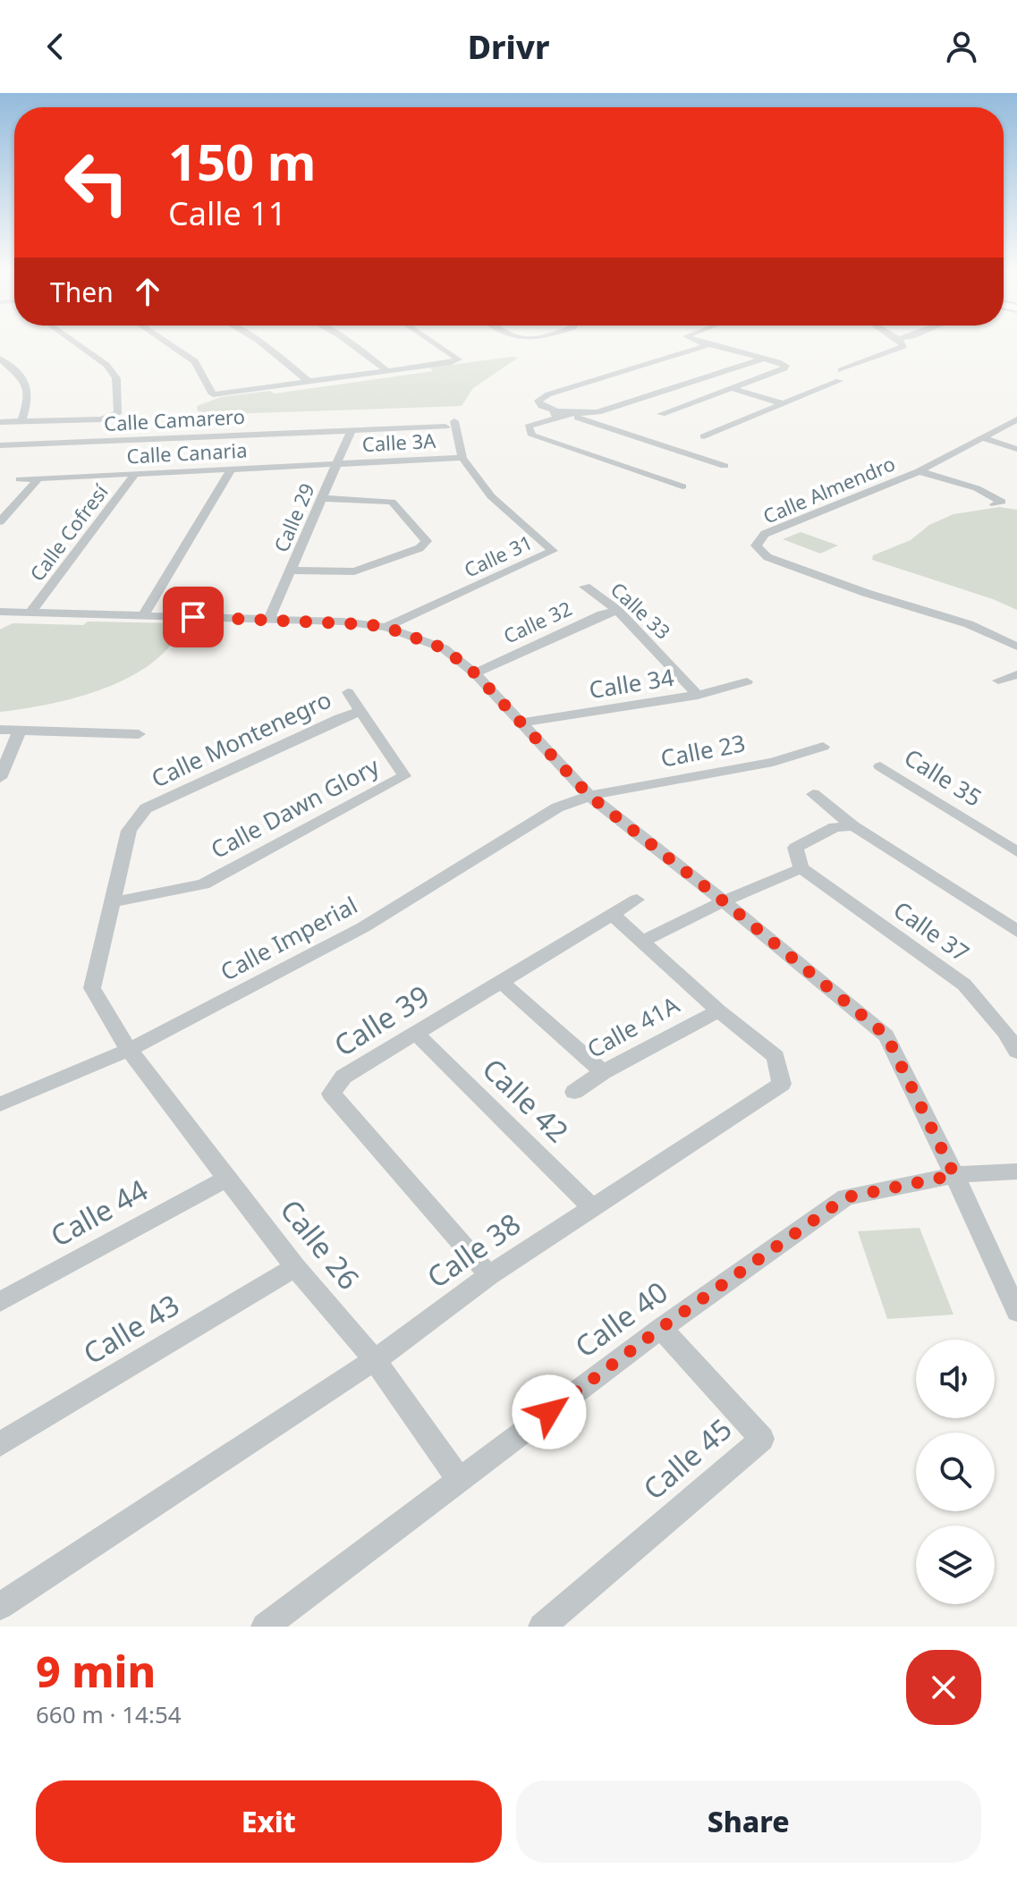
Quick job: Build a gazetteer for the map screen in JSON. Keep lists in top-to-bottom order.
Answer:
{
  "streets": {
    "street": [
      "Calle Camarero",
      "Calle 3A",
      "Calle Canaria",
      "Calle Almendro",
      "Calle 29",
      "Calle Cofresí",
      "Calle 31",
      "Calle 33",
      "Calle 32",
      "Calle 34",
      "Calle Montenegro",
      "Calle 23",
      "Calle 35",
      "Calle Dawn Glory",
      "Calle 37",
      "Calle Imperial",
      "Calle 39",
      "Calle 41A",
      "Calle 42",
      "Calle 44",
      "Calle 26",
      "Calle 38",
      "Calle 40",
      "Calle 43",
      "Calle 45"
    ]
  },
  "crossings": [
    ["Calle Camarero", "Calle 29"],
    ["Calle Camarero", "Calle 31"],
    ["Calle 3A", "Calle Canaria"],
    ["Calle 3A", "Calle 29"],
    ["Calle 3A", "Calle 31"],
    ["Calle Canaria", "Calle 29"],
    ["Calle Canaria", "Calle Cofresí"],
    ["Calle 33", "Calle 32"],
    ["Calle 33", "Calle 34"],
    ["Calle Montenegro", "Calle Dawn Glory"],
    ["Calle Montenegro", "Calle Imperial"],
    ["Calle Montenegro", "Calle 26"],
    ["Calle 23", "Calle Imperial"],
    ["Calle Imperial", "Calle 26"],
    ["Calle 39", "Calle 42"],
    ["Calle 39", "Calle 38"],
    ["Calle 41A", "Calle 38"],
    ["Calle 42", "Calle 38"],
    ["Calle 44", "Calle 26"],
    ["Calle 26", "Calle 38"],
    ["Calle 26", "Calle 40"],
    ["Calle 26", "Calle 43"],
    ["Calle 40", "Calle 45"]
  ],
  "page": {
    "header": "Drivr",
    "turn": ["150 m", "Calle 11"],
    "then": "Then",
    "heading": ["9 min", "660 m · 14:54"],
    "buttons": ["Exit", "Share"]
  }
}
